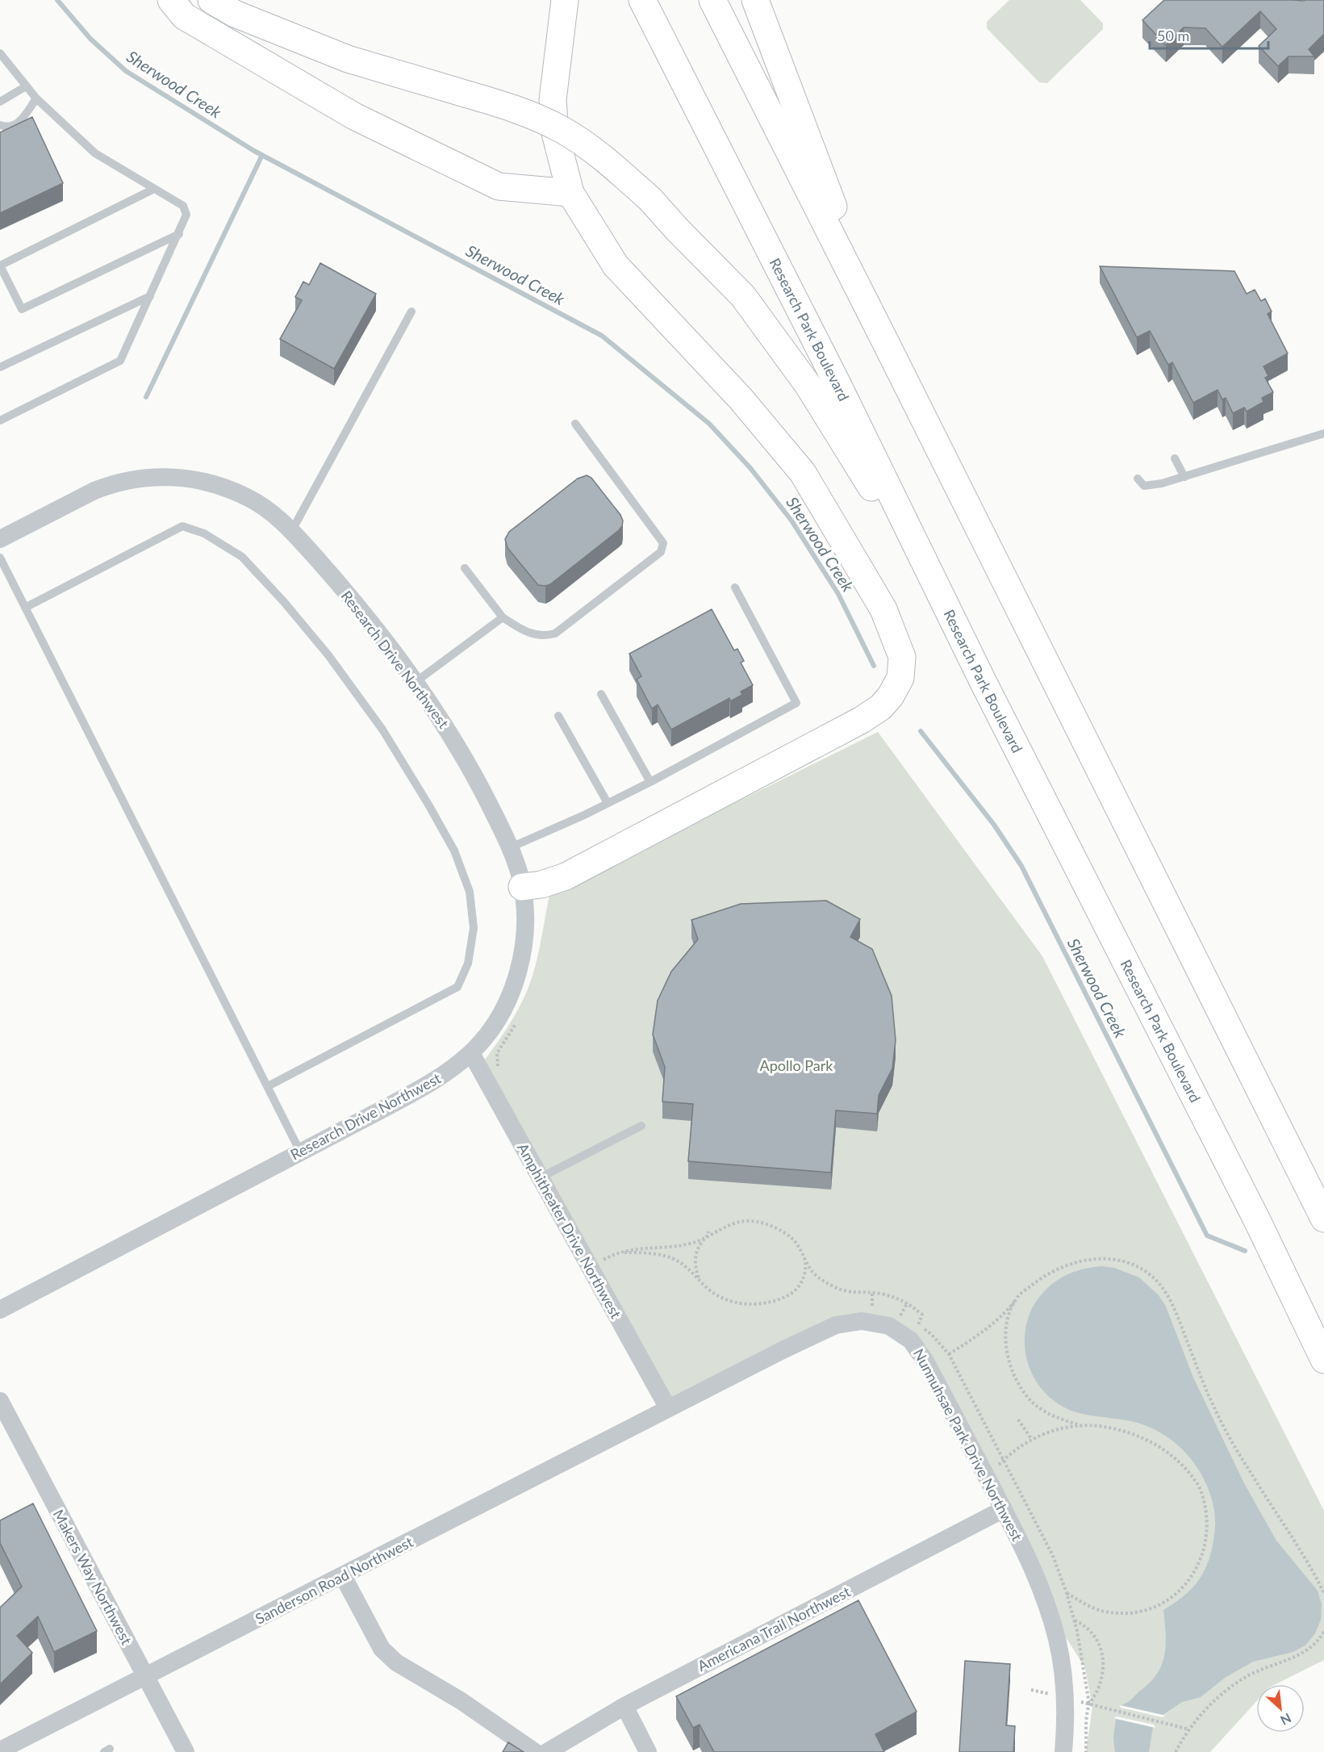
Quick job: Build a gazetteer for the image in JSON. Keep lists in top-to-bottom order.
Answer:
{
  "streets": {
    "highway": ["Research Park Boulevard"],
    "street": [
      "Research Drive Northwest",
      "Amphitheater Drive Northwest",
      "Nunnuhsae Park Drive Northwest",
      "Makers Way Northwest",
      "Sanderson Road Northwest",
      "Americana Trail Northwest"
    ]
  },
  "crossings": [
    ["Research Drive Northwest", "Amphitheater Drive Northwest"],
    ["Amphitheater Drive Northwest", "Nunnuhsae Park Drive Northwest"],
    ["Amphitheater Drive Northwest", "Sanderson Road Northwest"],
    ["Nunnuhsae Park Drive Northwest", "Sanderson Road Northwest"],
    ["Nunnuhsae Park Drive Northwest", "Americana Trail Northwest"],
    ["Makers Way Northwest", "Sanderson Road Northwest"]
  ],
  "water": ["Sherwood Creek"],
  "parks": ["Apollo Park"],
  "scale_bar": "50 m",
  "north": "bottom right"
}
